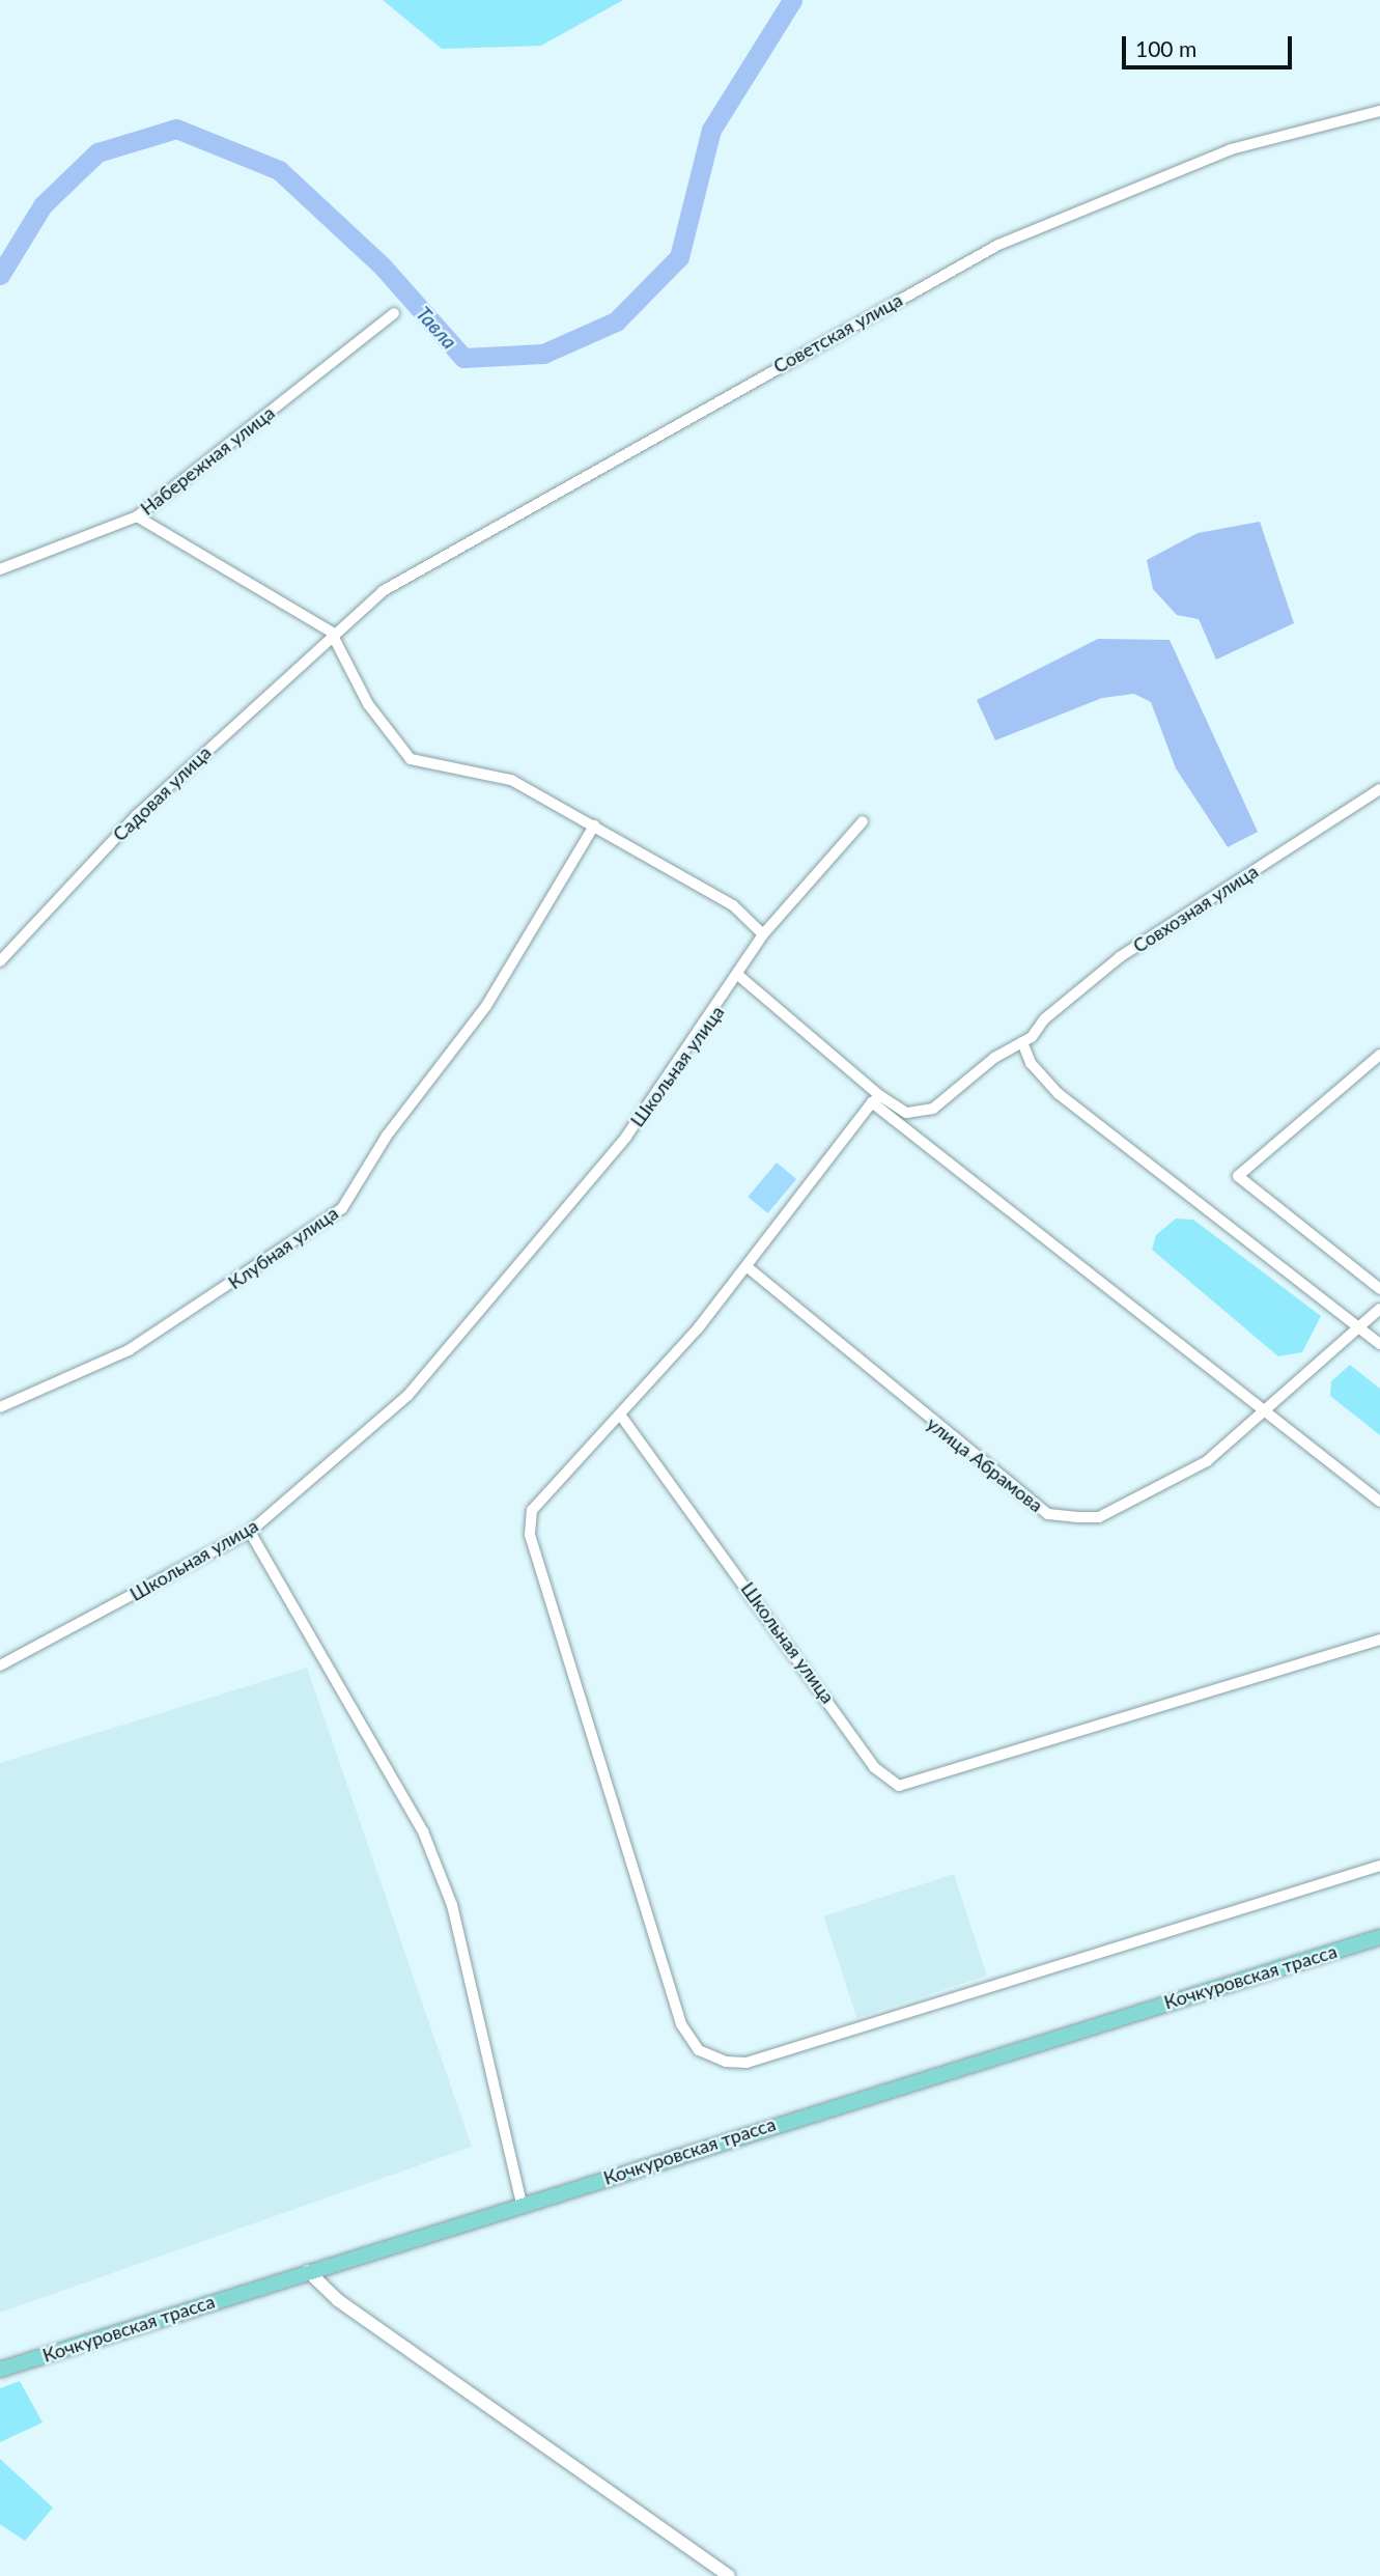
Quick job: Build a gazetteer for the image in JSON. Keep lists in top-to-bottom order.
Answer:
{
  "streets": {
    "main road": ["Кочкуровская трасса"],
    "street": [
      "Советская улица",
      "Набережная улица",
      "Садовая улица",
      "Совхозная улица",
      "Школьная улица",
      "Клубная улица",
      "улица Абрамова"
    ]
  },
  "crossings": [
    ["Советская улица", "Садовая улица"]
  ],
  "water": ["Тавла"],
  "scale_bar": "100 m"
}
